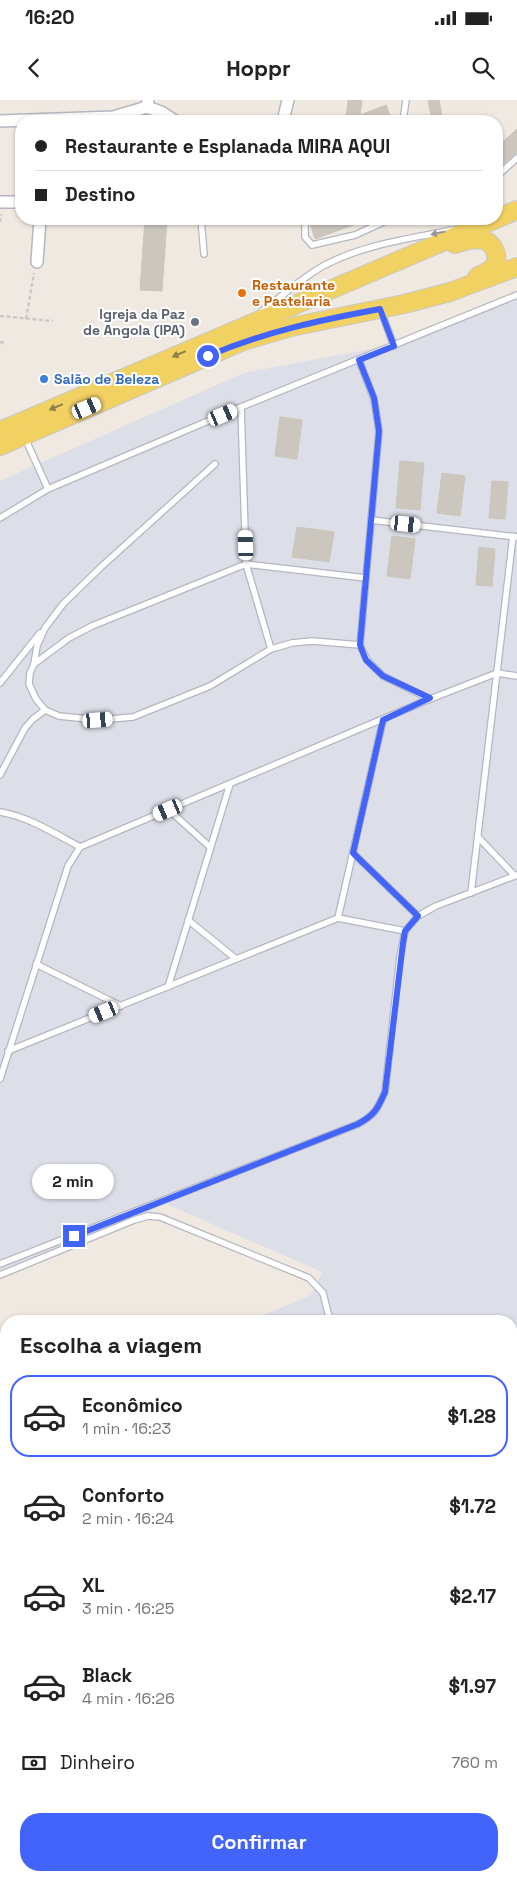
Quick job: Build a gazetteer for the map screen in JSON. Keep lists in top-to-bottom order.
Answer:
{
  "places": ["Restaurante e Pastelaria", "Igreja da Paz de Angola (IPA)", "Salão de Beleza"],
  "page": {
    "status": "16:20",
    "header": "Hoppr",
    "banner": ["Restaurante e Esplanada MIRA AQUI", "Destino"],
    "bubble": "2 min",
    "heading": "Escolha a viagem",
    "list": [
      {
        "name": "Econômico",
        "note": "1 min · 16:23",
        "value": "$1.28"
      },
      {
        "name": "Conforto",
        "note": "2 min · 16:24",
        "value": "$1.72"
      },
      {
        "name": "XL",
        "note": "3 min · 16:25",
        "value": "$2.17"
      },
      {
        "name": "Black",
        "note": "4 min · 16:26",
        "value": "$1.97"
      }
    ],
    "pay": ["Dinheiro", "760 m"],
    "buttons": "Confirmar"
  }
}
